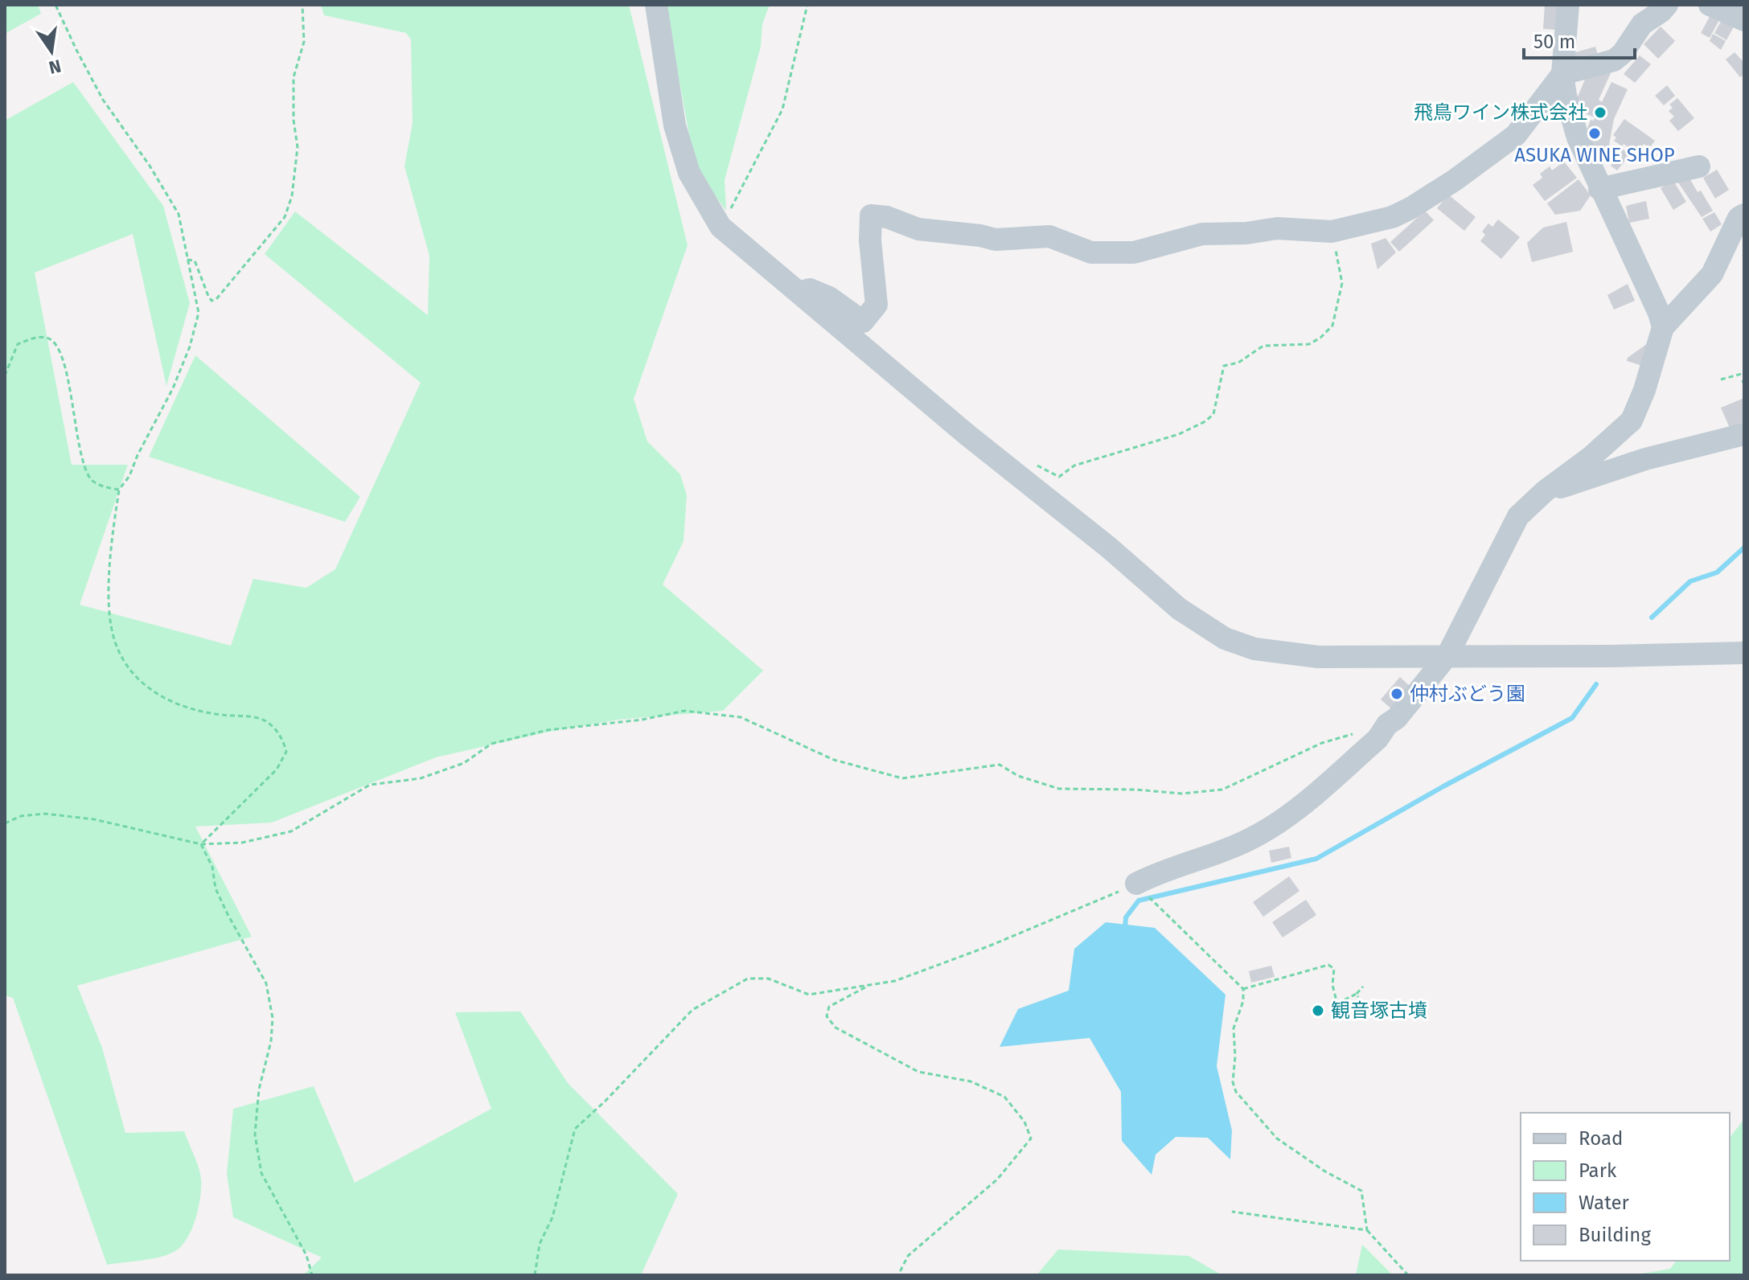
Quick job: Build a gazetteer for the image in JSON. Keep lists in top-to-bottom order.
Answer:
{
  "places": [
    "飛鳥ワイン株式会社",
    "ASUKA WINE SHOP",
    "仲村ぶどう園",
    "観音塚古墳"
  ],
  "legend": [
    "Road",
    "Park",
    "Water",
    "Building"
  ],
  "scale_bar": "50 m",
  "north": "bottom"
}
